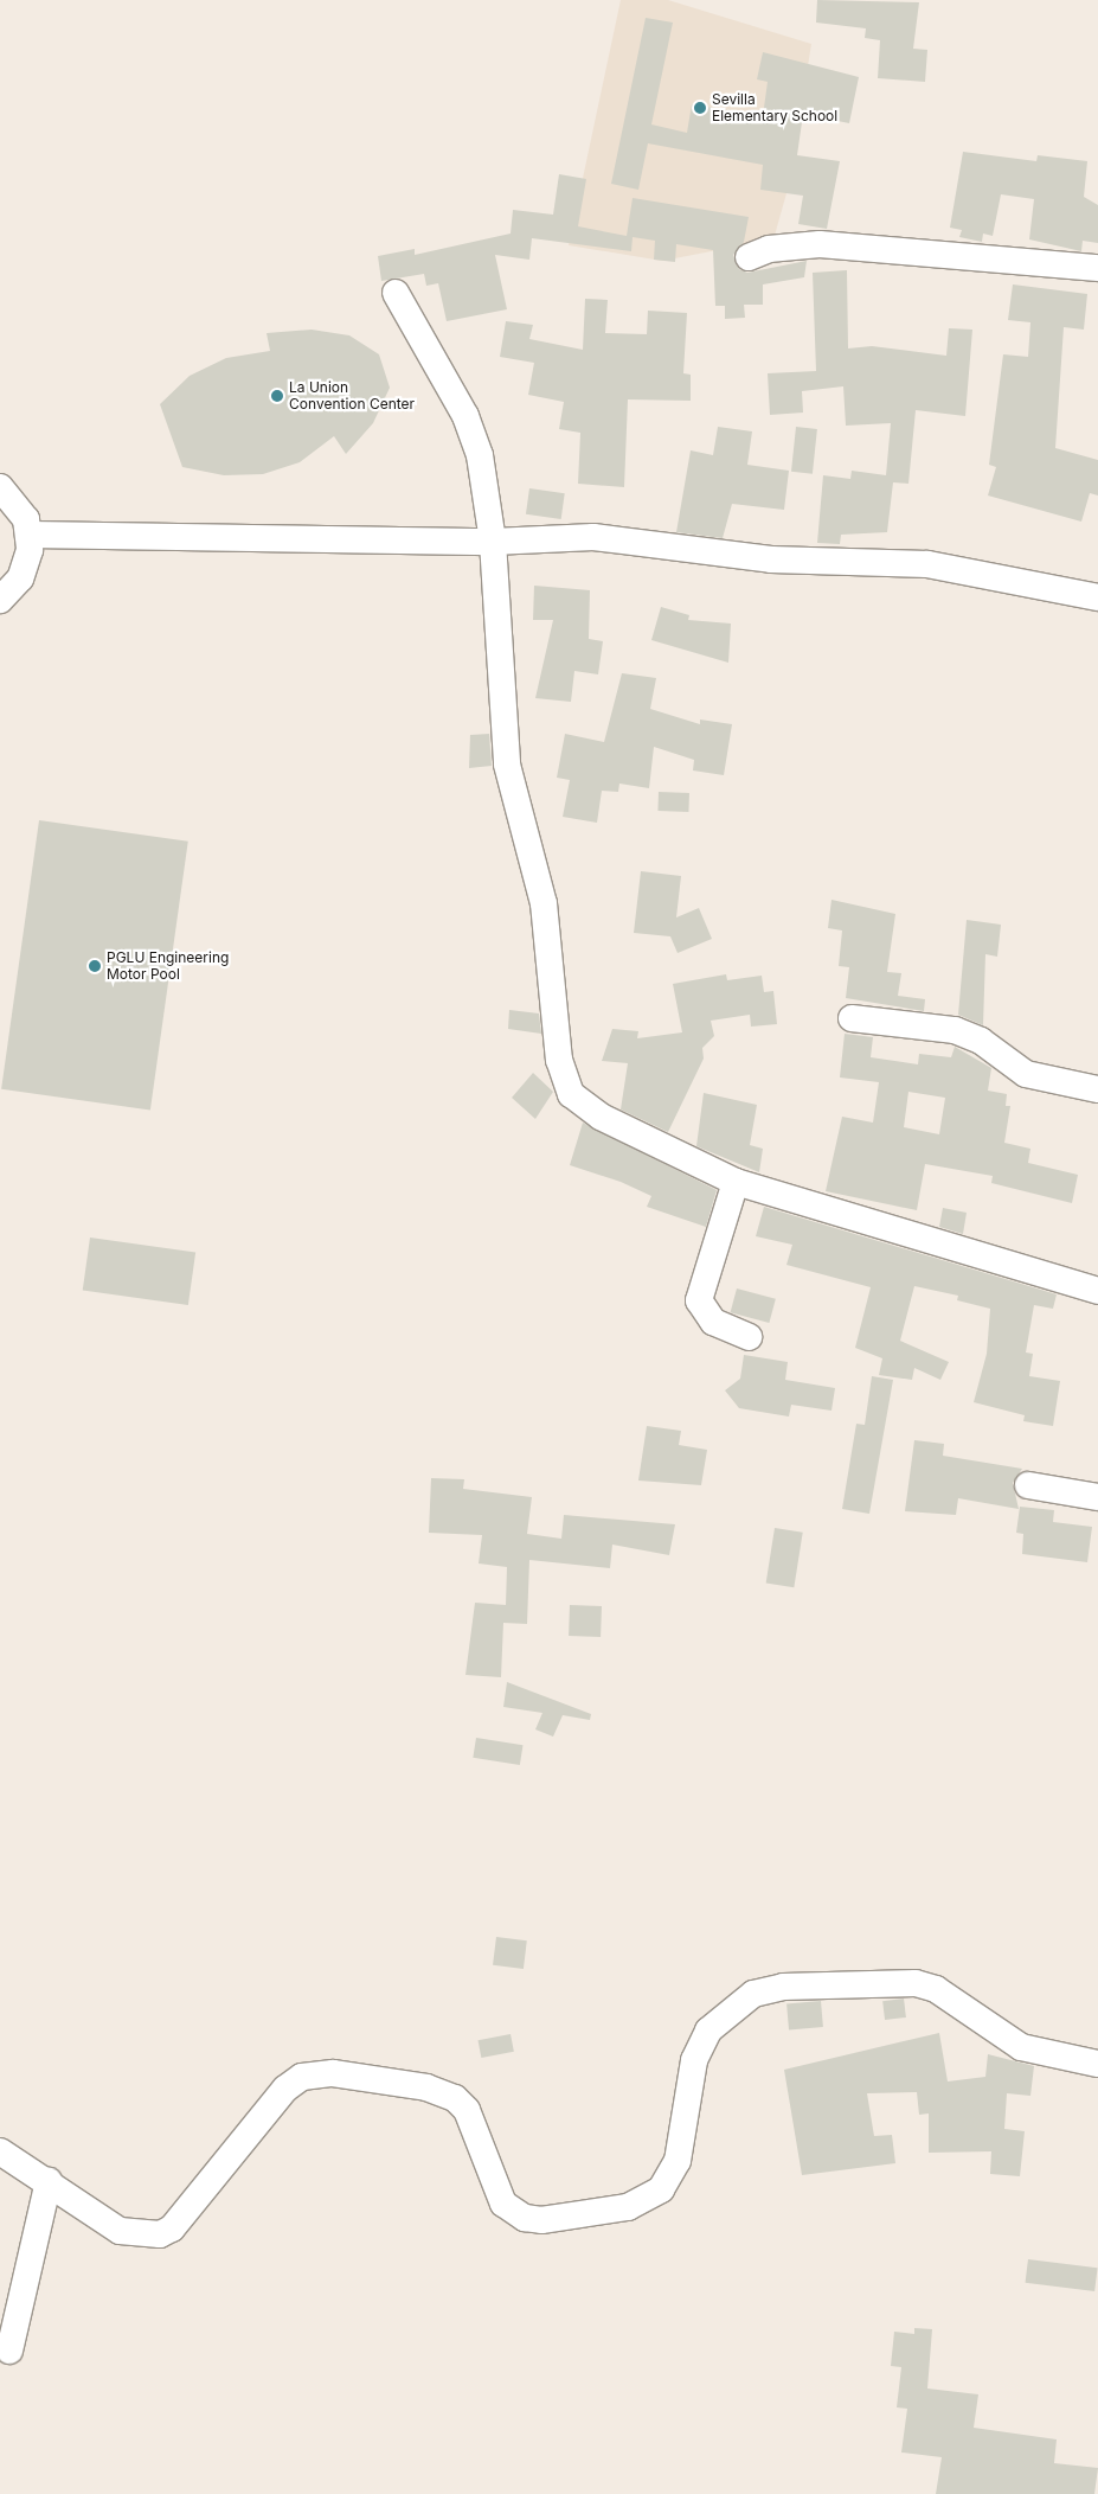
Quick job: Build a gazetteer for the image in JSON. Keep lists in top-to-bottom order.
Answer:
{
  "places": ["Sevilla Elementary School", "La Union Convention Center", "PGLU Engineering Motor Pool"]
}
